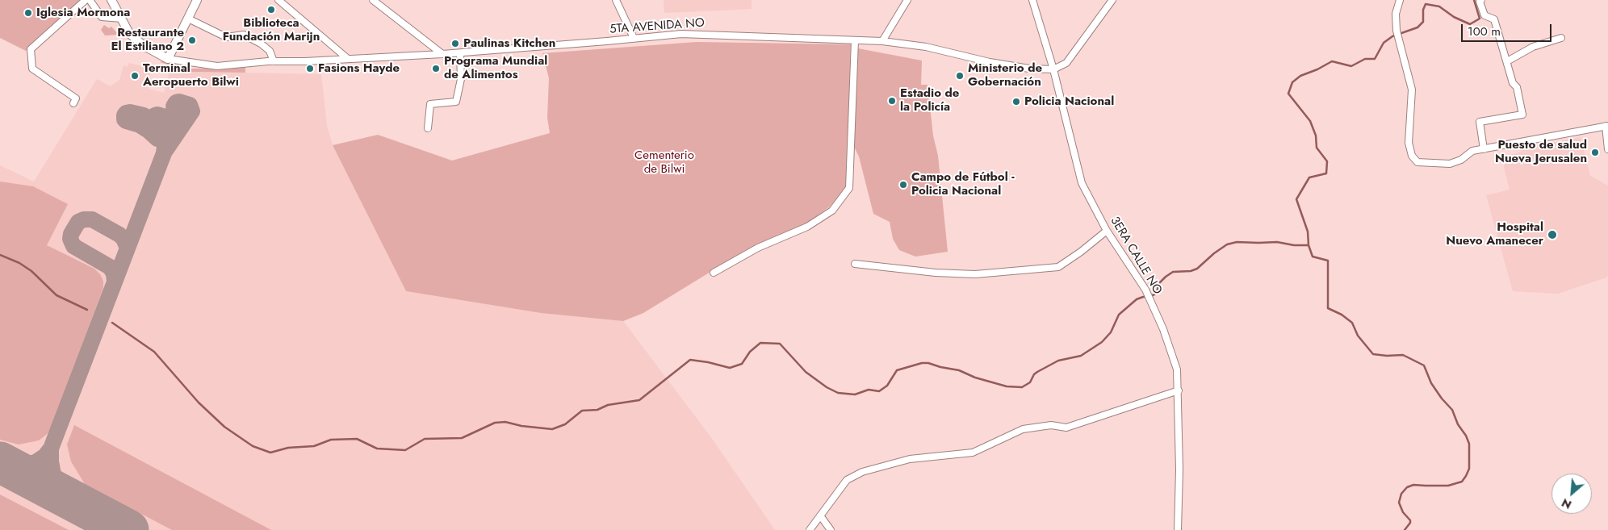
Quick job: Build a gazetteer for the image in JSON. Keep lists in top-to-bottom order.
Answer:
{
  "streets": {
    "street": ["5TA AVENIDA NO", "3ERA CALLE NO"]
  },
  "crossings": [
    ["5TA AVENIDA NO", "3ERA CALLE NO"]
  ],
  "parks": ["Cementerio de Bilwi"],
  "places": [
    "Biblioteca Fundación Marijn",
    "Iglesia Mormona",
    "Restaurante El Estiliano 2",
    "Paulinas Kitchen",
    "Fasions Hayde",
    "Programa Mundial de Alimentos",
    "Terminal Aeropuerto Bilwi",
    "Ministerio de Gobernación",
    "Estadio de la Policía",
    "Policia Nacional",
    "Puesto de salud Nueva Jerusalen",
    "Campo de Fútbol - Policia Nacional",
    "Hospital Nuevo Amanecer"
  ],
  "scale_bar": "100 m",
  "north": "bottom left"
}
